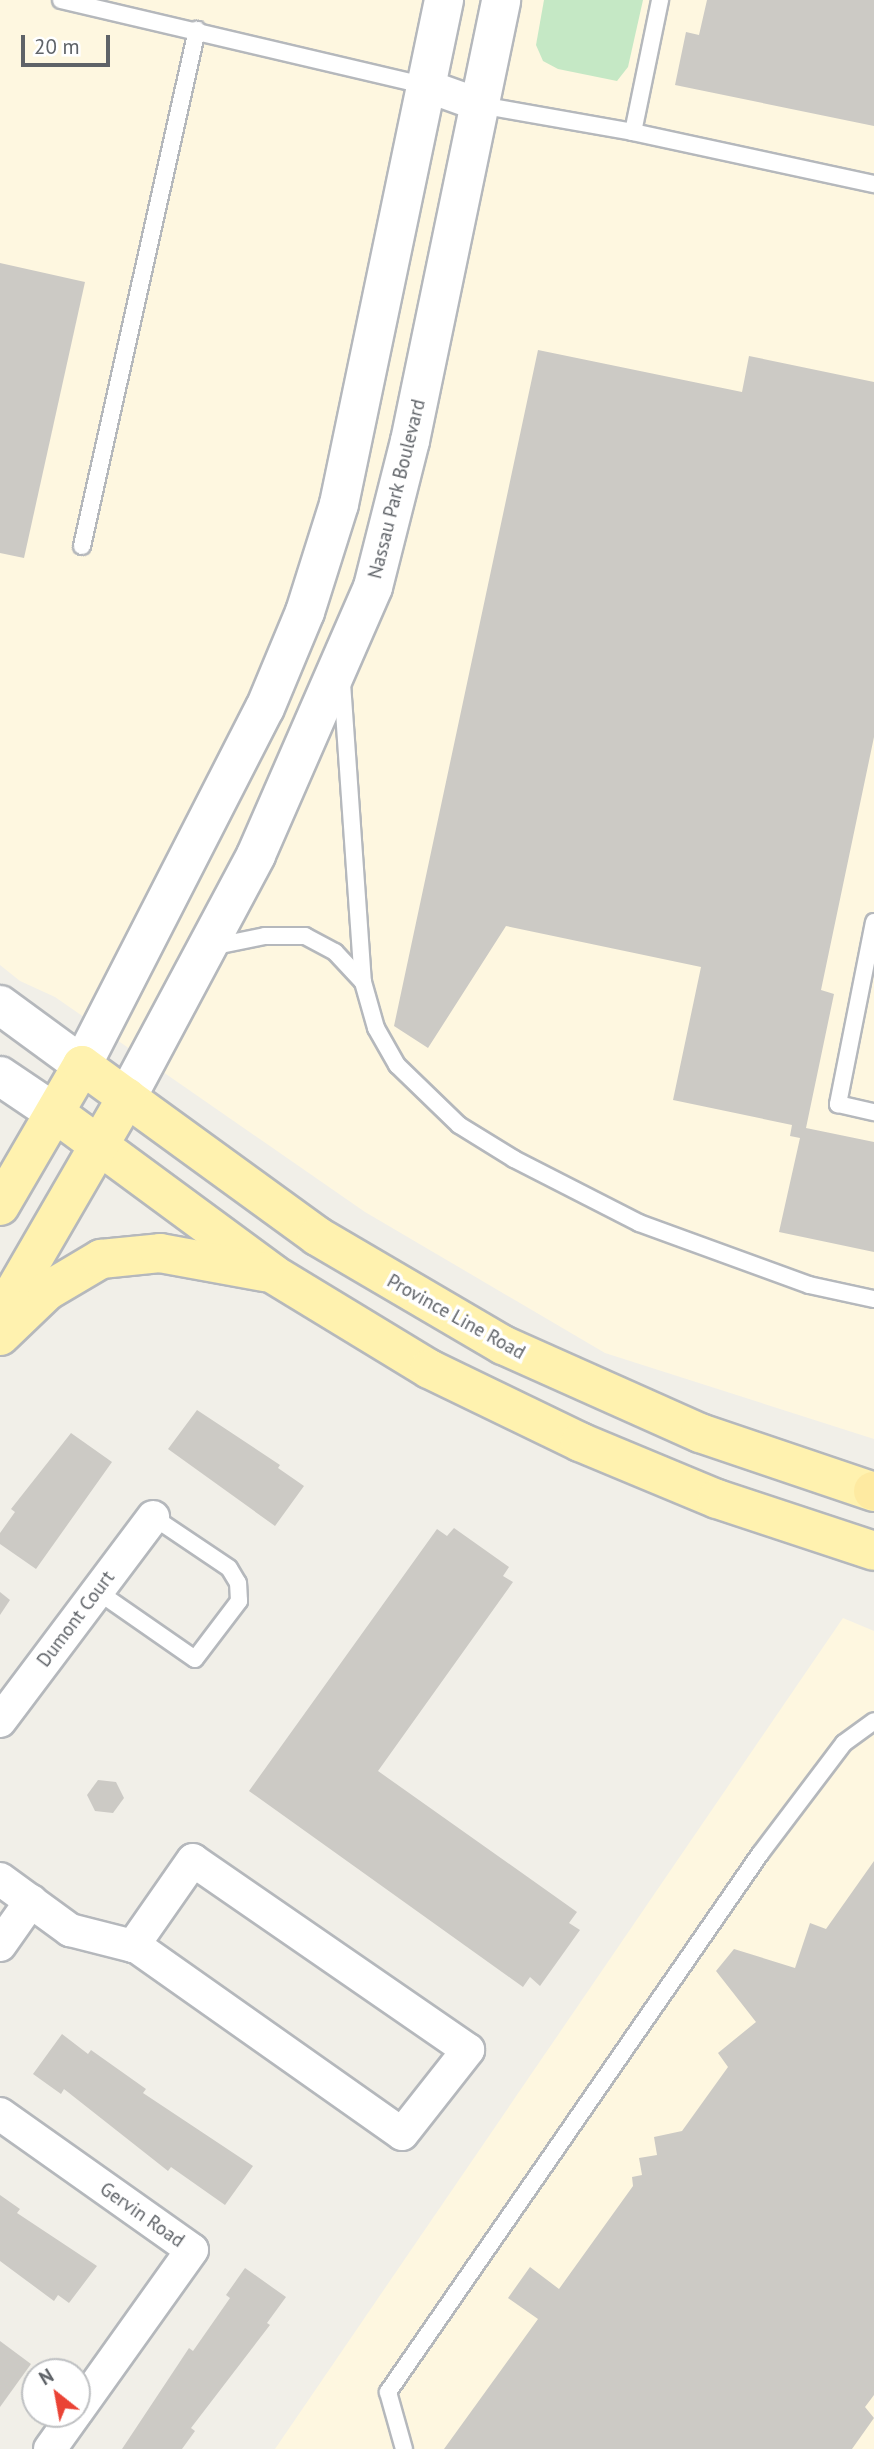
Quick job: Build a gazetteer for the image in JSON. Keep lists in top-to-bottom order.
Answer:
{
  "streets": {
    "main road": ["Province Line Road"],
    "street": ["Nassau Park Boulevard", "Dumont Court", "Gervin Road"]
  },
  "crossings": [
    ["Nassau Park Boulevard", "Province Line Road"]
  ],
  "scale_bar": "20 m",
  "north": "top left"
}
